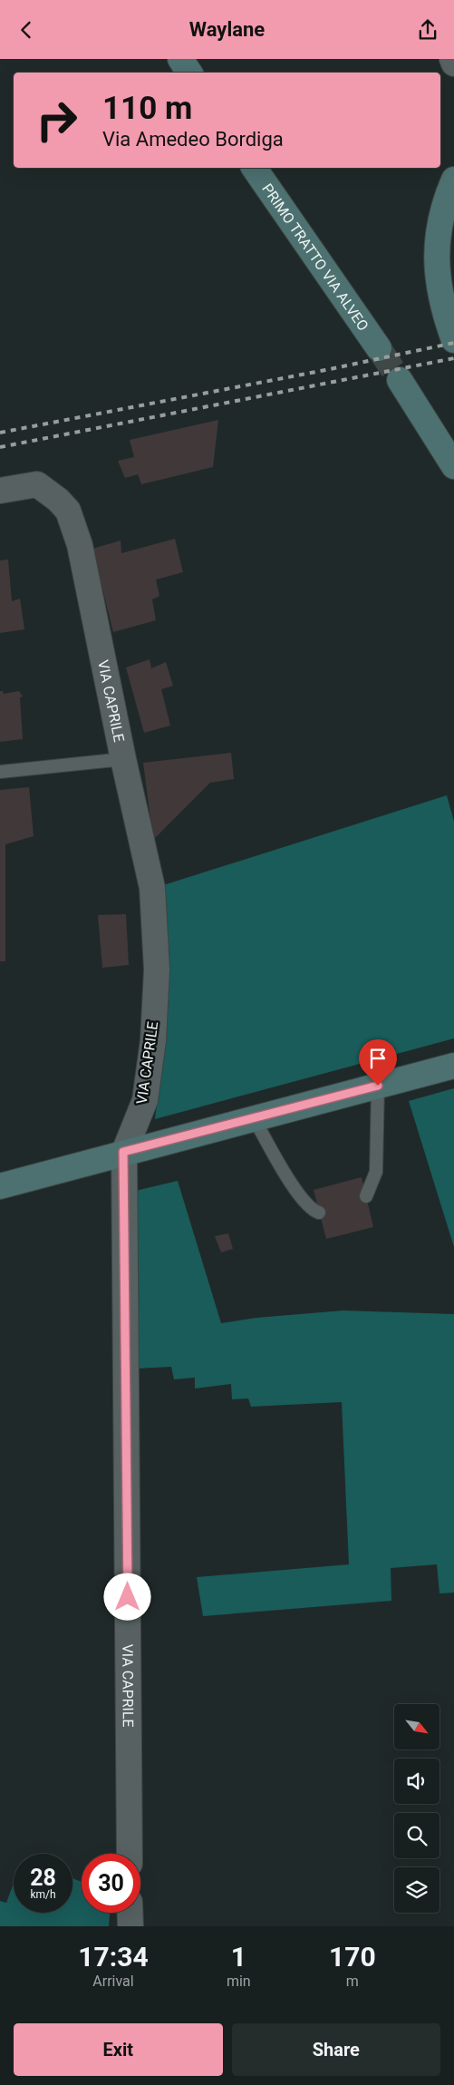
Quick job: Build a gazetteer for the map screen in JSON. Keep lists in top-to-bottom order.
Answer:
{
  "streets": {
    "street": ["PRIMO TRATTO VIA ALVEO", "VIA CAPRILE"]
  },
  "north": "bottom right",
  "page": {
    "header": "Waylane",
    "turn": ["110 m", "Via Amedeo Bordiga"],
    "speed": "28 km/h",
    "limit": "30",
    "eta": [
      "17:34",
      "Arrival",
      "1",
      "min",
      "170",
      "m"
    ],
    "buttons": ["Exit", "Share"]
  }
}
